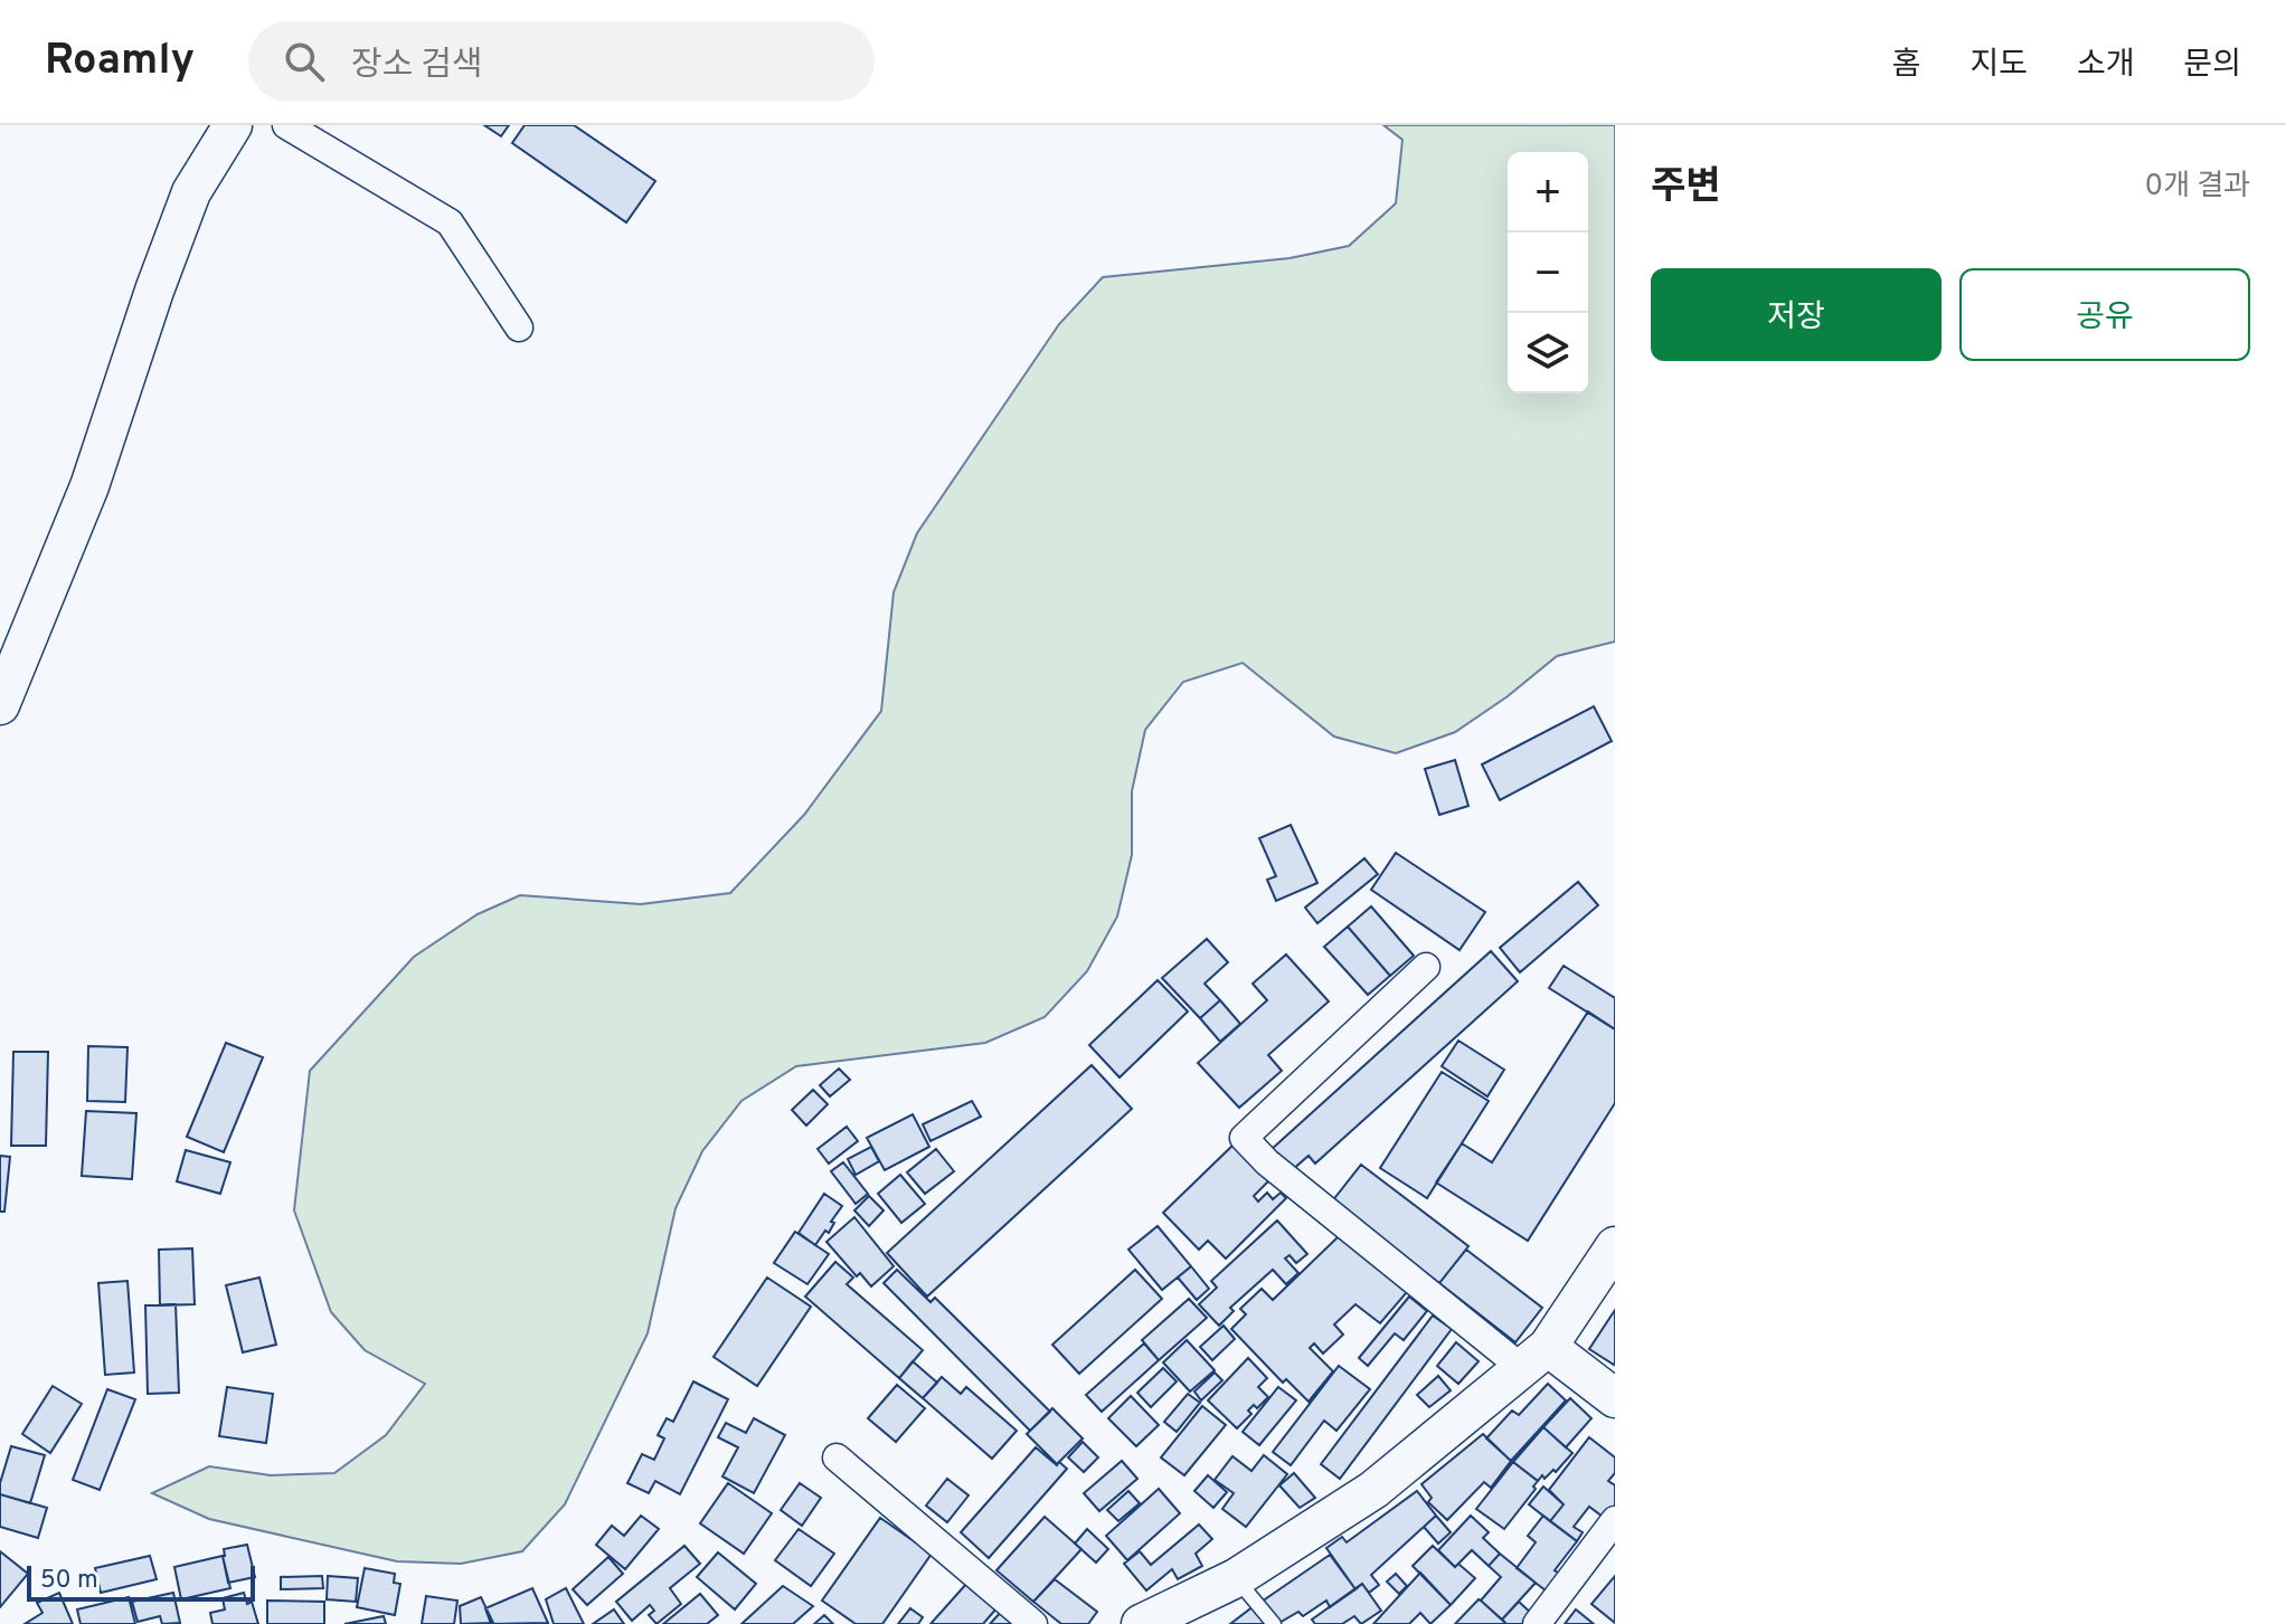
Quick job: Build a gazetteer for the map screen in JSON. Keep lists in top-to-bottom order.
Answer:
{
  "scale_bar": "50 m",
  "page": {
    "header": "Roamly",
    "search": "장소 검색",
    "nav": [
      "홈",
      "지도",
      "소개",
      "문의"
    ],
    "heading": ["주변", "0개 결과"],
    "map_buttons": ["+", "−"],
    "buttons": ["저장", "공유"],
    "scale": "50 m"
  }
}
